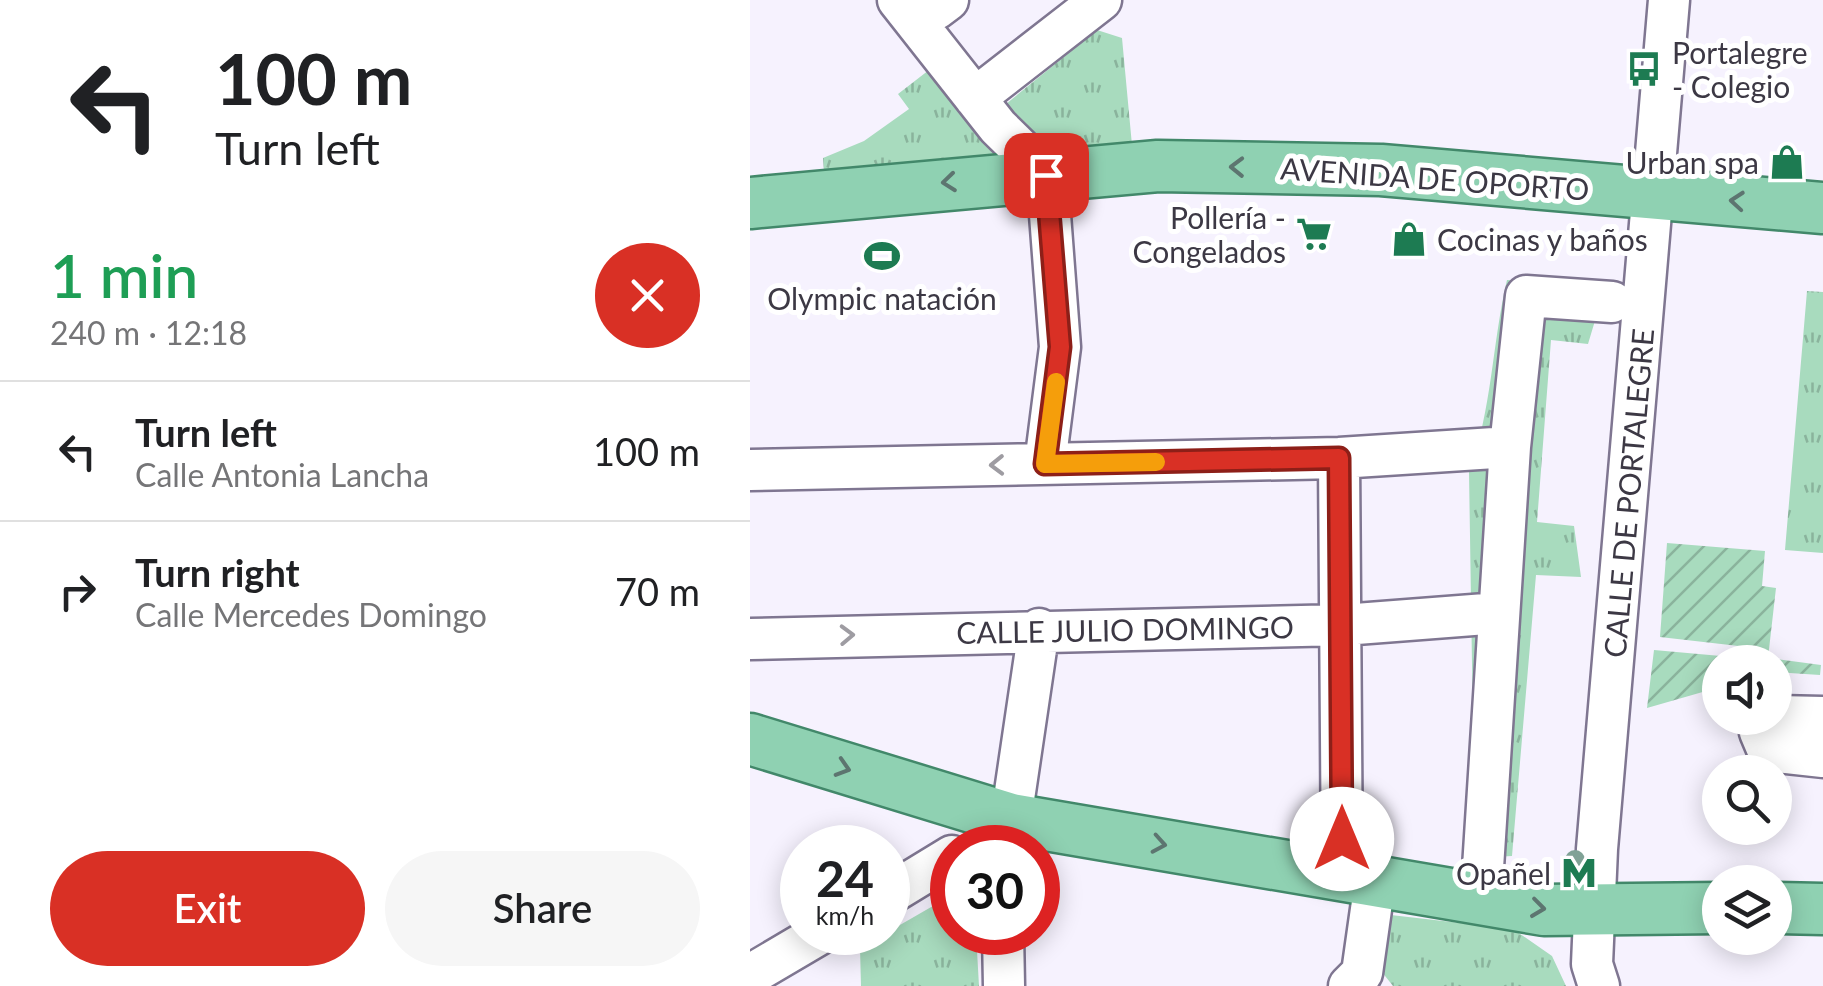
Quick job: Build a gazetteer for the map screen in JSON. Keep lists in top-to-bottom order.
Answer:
{
  "streets": {
    "main road": ["AVENIDA DE OPORTO"],
    "street": ["CALLE DE PORTALEGRE", "CALLE JULIO DOMINGO"]
  },
  "crossings": [
    ["AVENIDA DE OPORTO", "CALLE DE PORTALEGRE"]
  ],
  "one_way": ["AVENIDA DE OPORTO"],
  "places": {
    "bus stop": ["Portalegre - Colegio"],
    "shop": ["Urban spa", "Cocinas y baños"],
    "supermarket": ["Pollería - Congelados"],
    "sports": ["Olympic natación"],
    "metro station": ["Opañel"]
  },
  "page": {
    "turn": ["100 m", "Turn left"],
    "heading": ["1 min", "240 m · 12:18"],
    "list": [
      {
        "name": "Turn left",
        "note": "Calle Antonia Lancha",
        "value": "100 m"
      },
      {
        "name": "Turn right",
        "note": "Calle Mercedes Domingo",
        "value": "70 m"
      }
    ],
    "speed": "24 km/h",
    "limit": "30",
    "buttons": ["Exit", "Share"]
  }
}
